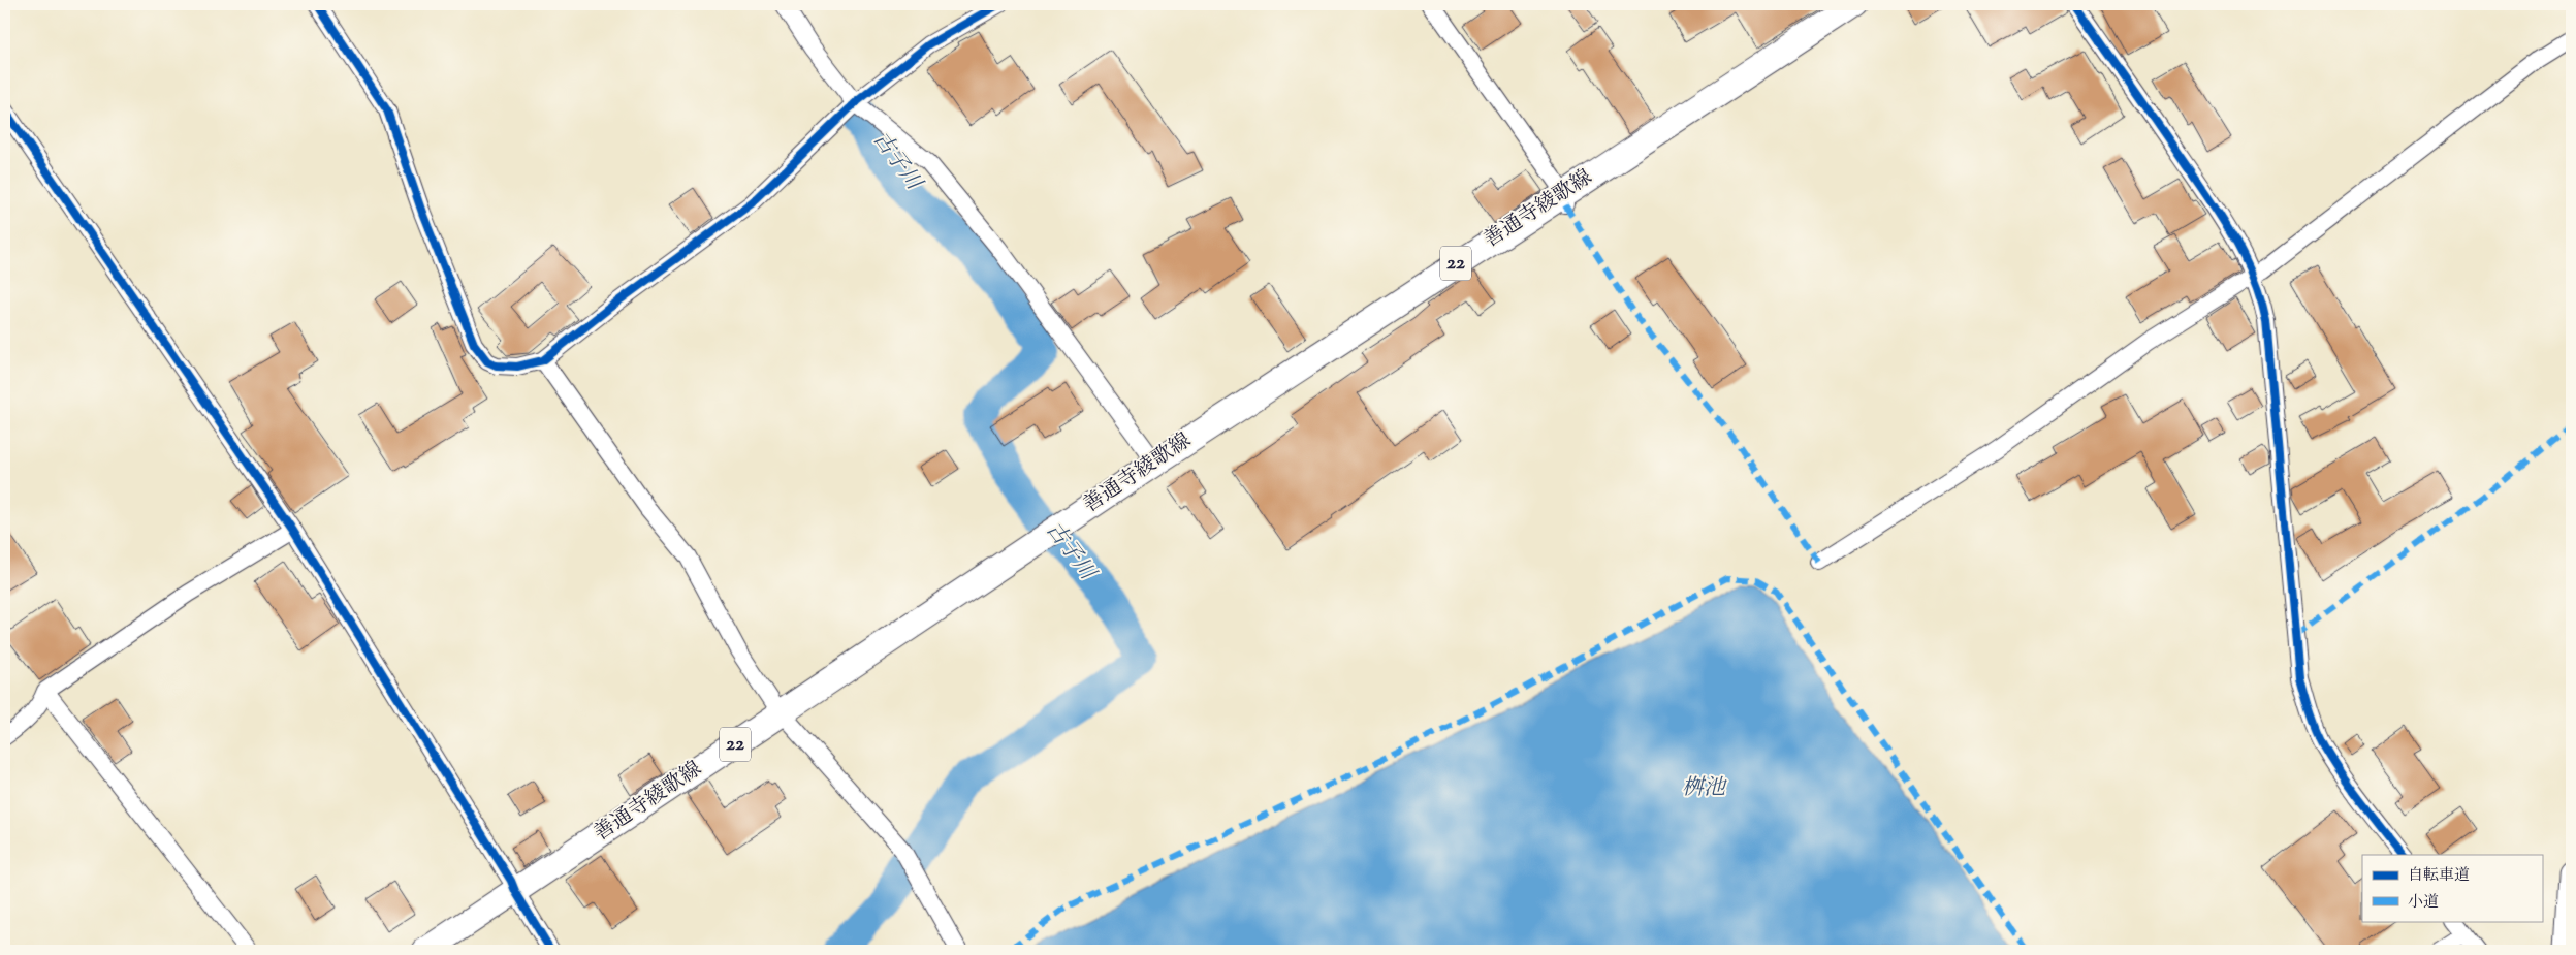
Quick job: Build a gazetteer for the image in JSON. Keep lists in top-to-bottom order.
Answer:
{
  "streets": {
    "main road": ["善通寺綾歌線", "22"]
  },
  "water": ["古子川", "桝池"],
  "legend": ["自転車道", "小道"]
}
